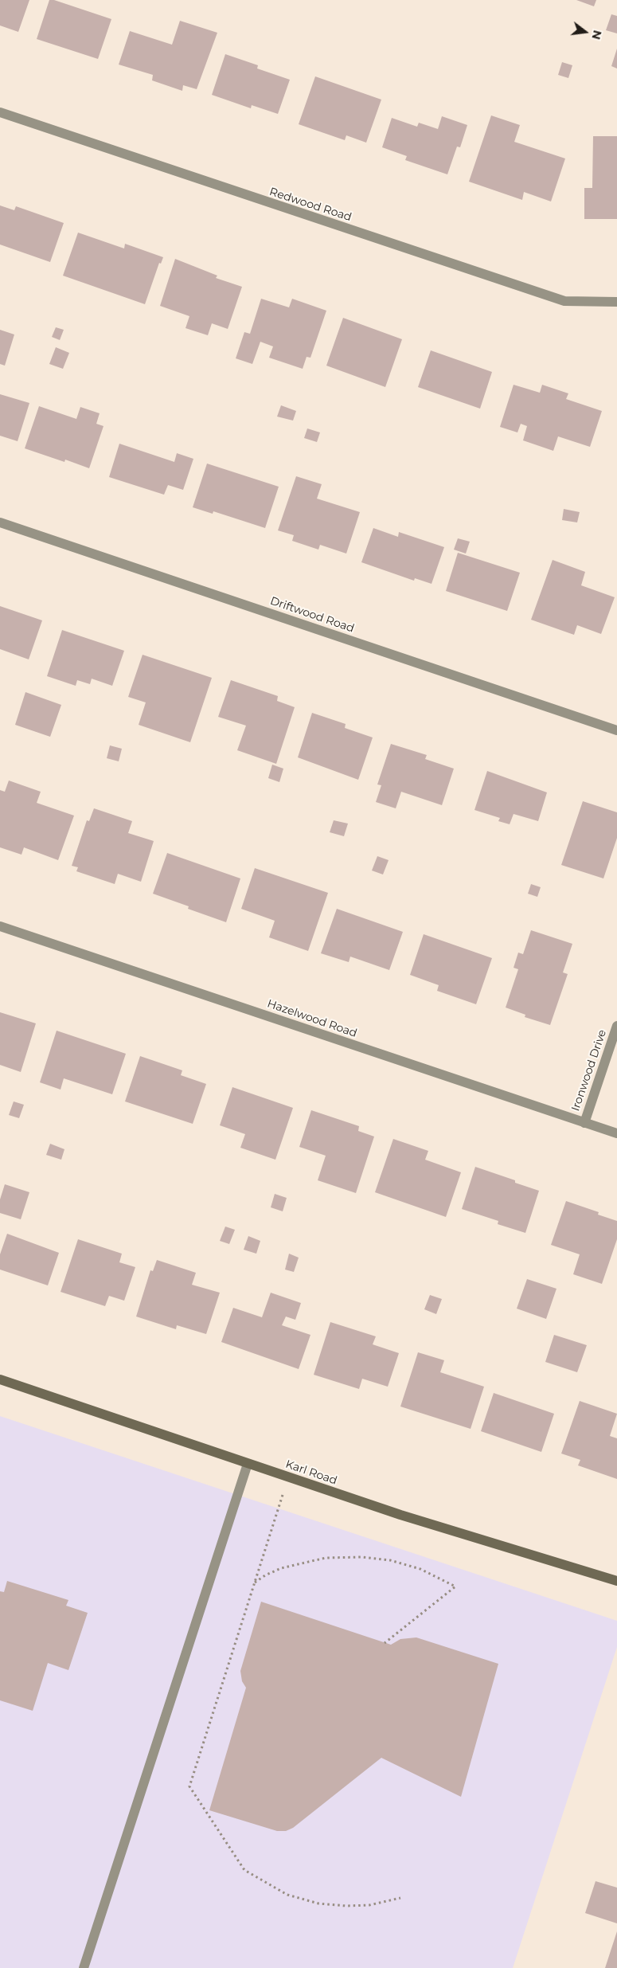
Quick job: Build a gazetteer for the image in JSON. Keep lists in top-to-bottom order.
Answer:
{
  "streets": {
    "main road": ["Karl Road"],
    "street": [
      "Redwood Road",
      "Driftwood Road",
      "Hazelwood Road",
      "Ironwood Drive"
    ]
  },
  "crossings": [
    ["Hazelwood Road", "Ironwood Drive"]
  ],
  "north": "right"
}
